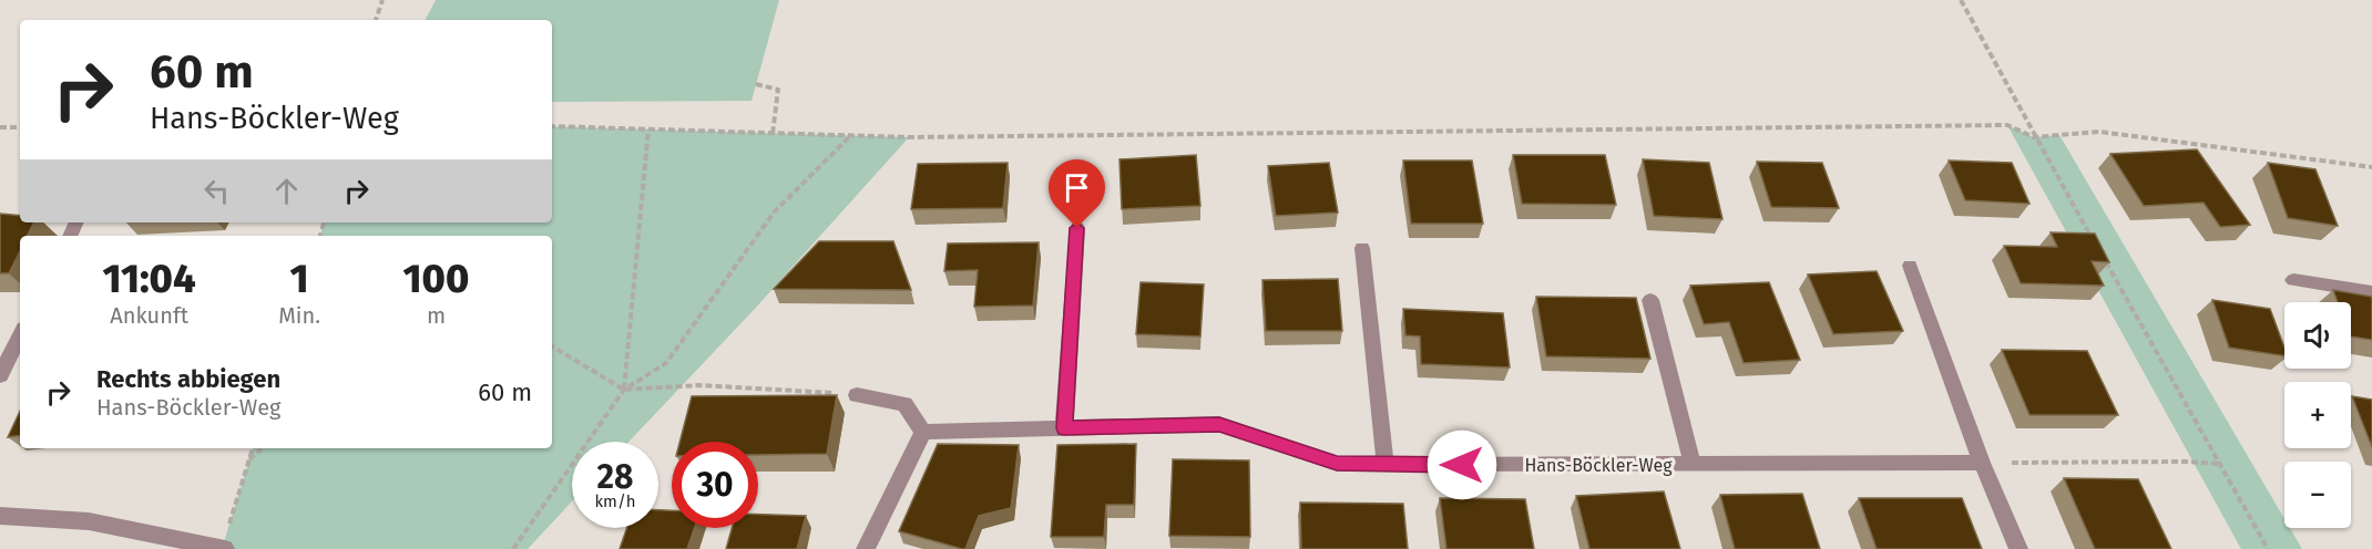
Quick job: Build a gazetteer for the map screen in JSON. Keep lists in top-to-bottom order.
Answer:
{
  "streets": {
    "street": ["Hans-Böckler-Weg"]
  },
  "page": {
    "turn": ["60 m", "Hans-Böckler-Weg"],
    "eta": [
      "11:04",
      "Ankunft",
      "1",
      "Min.",
      "100",
      "m"
    ],
    "map_buttons": ["+", "−"],
    "list": [
      {
        "name": "Rechts abbiegen",
        "note": "Hans-Böckler-Weg",
        "value": "60 m"
      }
    ],
    "speed": "28 km/h",
    "limit": "30"
  }
}
